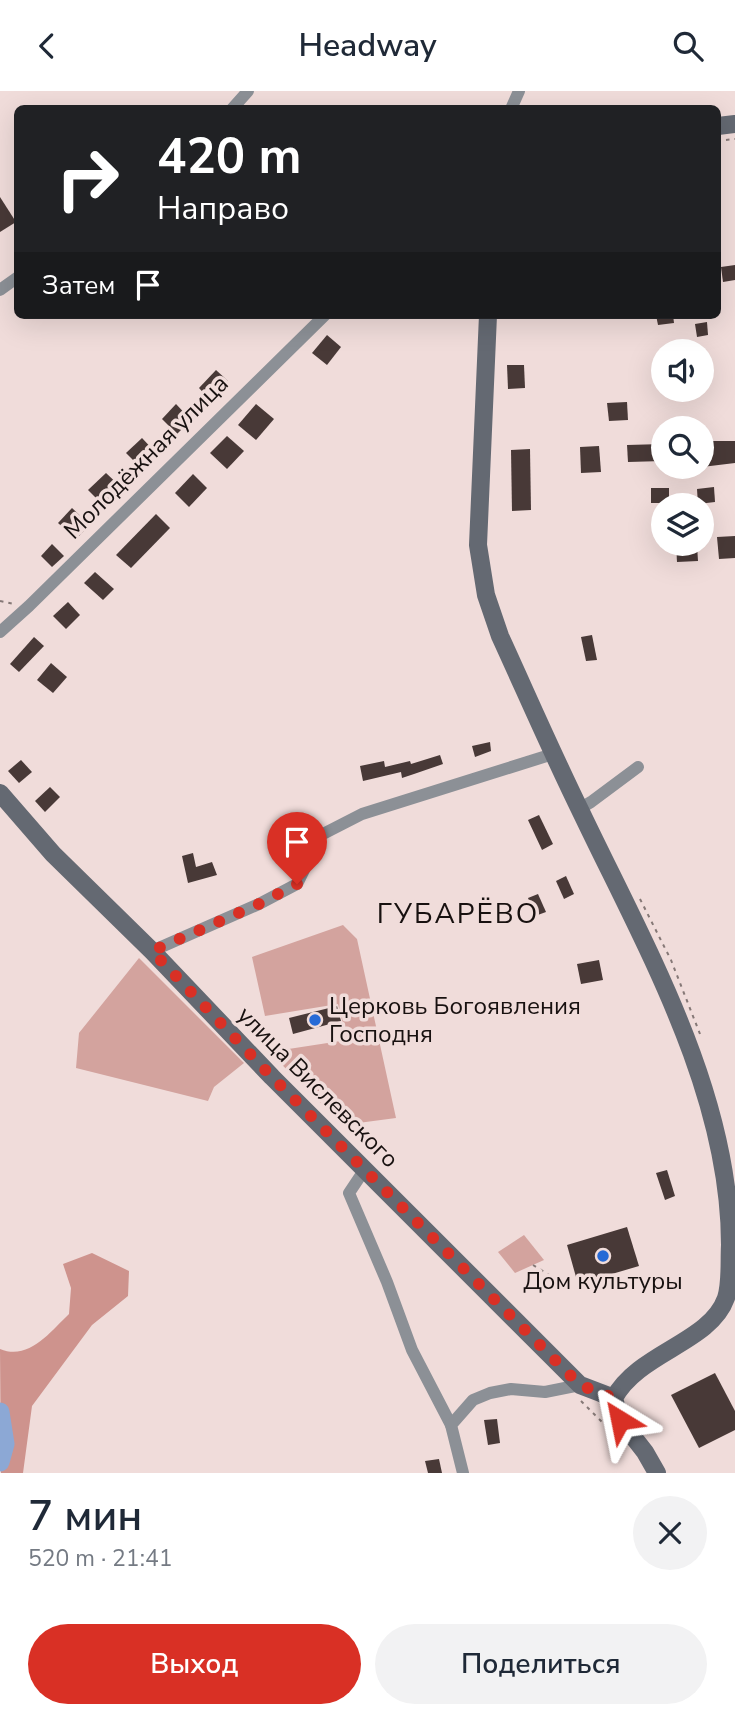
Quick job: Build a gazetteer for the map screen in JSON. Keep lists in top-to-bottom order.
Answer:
{
  "streets": {
    "main road": ["улица Вислевского"],
    "street": ["Молодёжная улица"]
  },
  "districts": ["ГУБАРЁВО"],
  "places": ["Церковь Богоявления Господня", "Дом культуры"],
  "page": {
    "header": "Headway",
    "turn": ["420 m", "Направо"],
    "then": "Затем",
    "heading": ["7 мин", "520 m · 21:41"],
    "buttons": ["Выход", "Поделиться"]
  }
}
